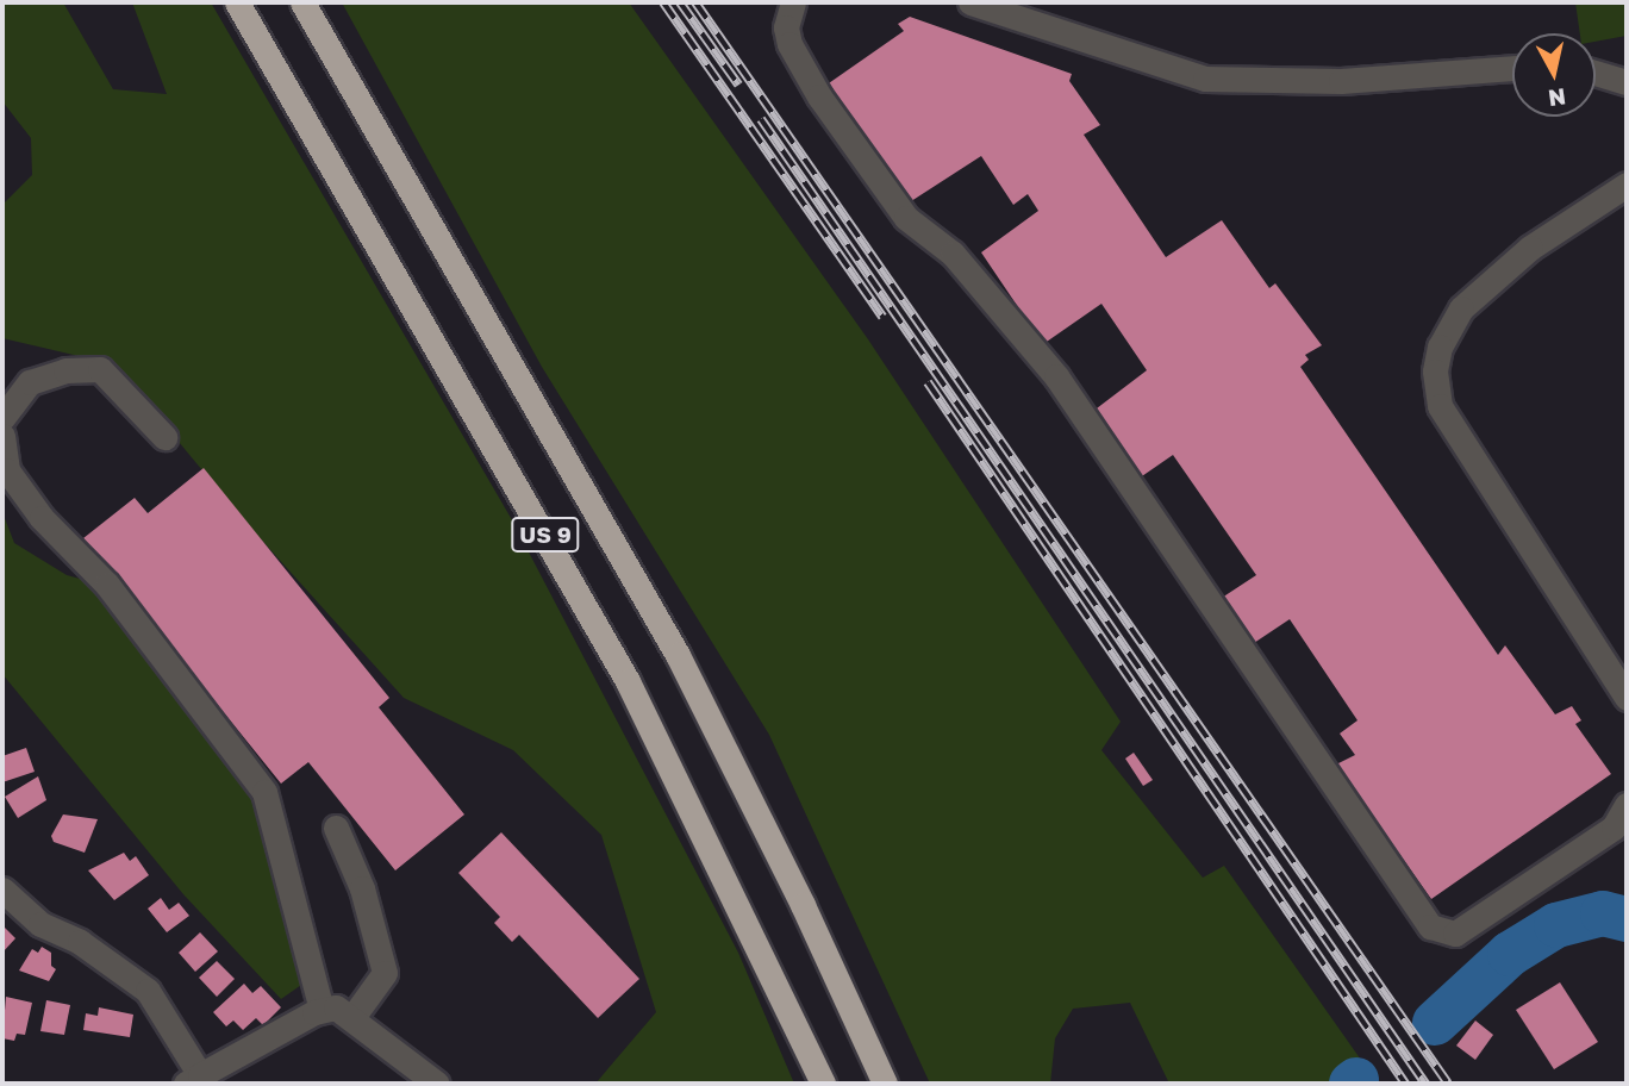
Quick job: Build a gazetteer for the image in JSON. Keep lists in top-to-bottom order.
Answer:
{
  "streets": {
    "highway": ["US 9"]
  },
  "north": "bottom"
}
